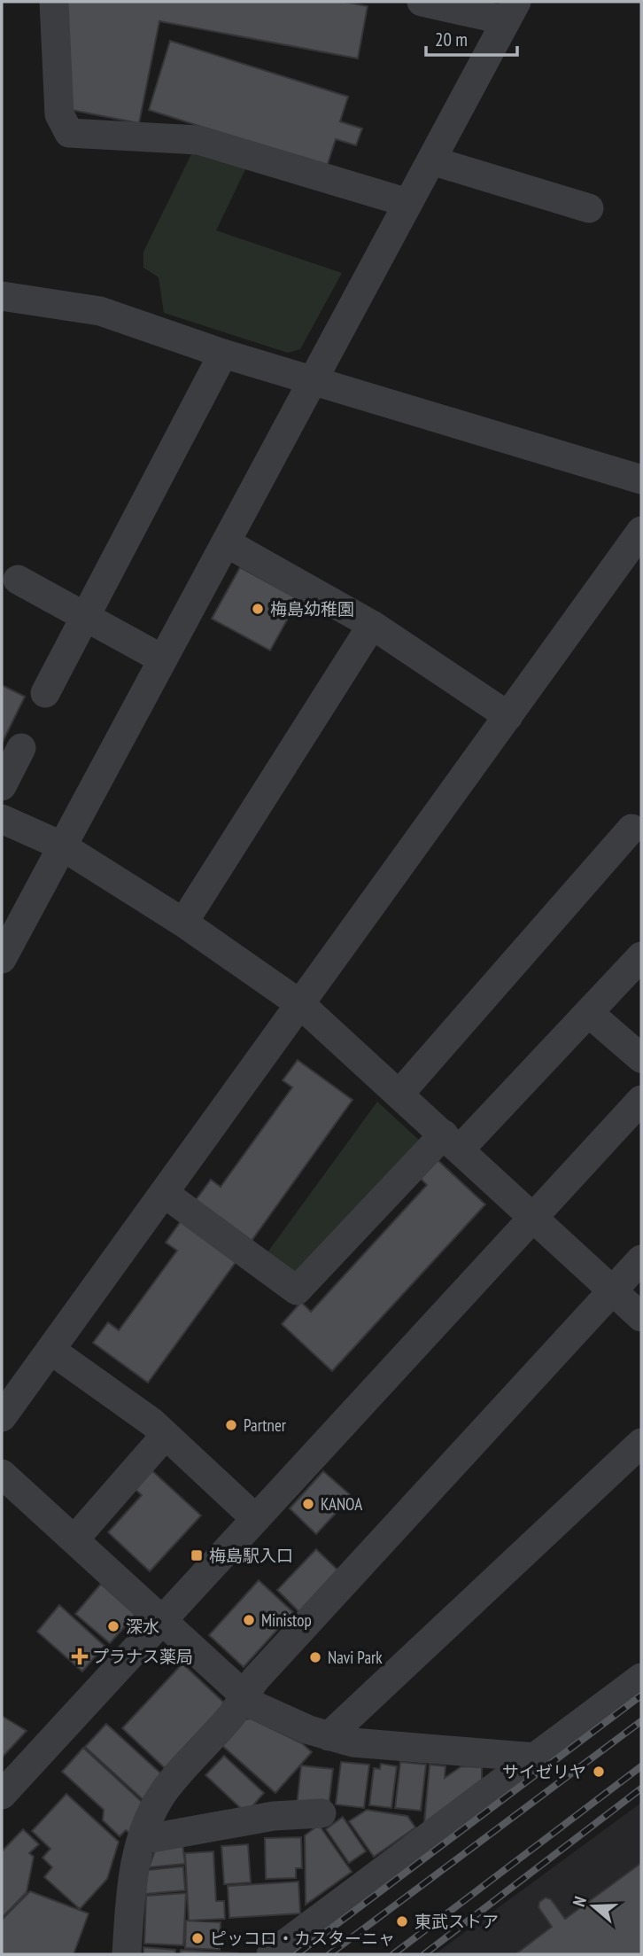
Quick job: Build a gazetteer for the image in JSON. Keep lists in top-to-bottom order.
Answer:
{
  "places": {
    "other": [
      "梅島幼稚園",
      "Partner",
      "KANOA",
      "Ministop",
      "深水",
      "Navi Park",
      "サイゼリヤ",
      "東武ストア",
      "ピッコロ・カスターニャ"
    ],
    "transit": ["梅島駅入口"],
    "health": ["プラナス薬局"]
  },
  "scale_bar": "20 m",
  "north": "left"
}
